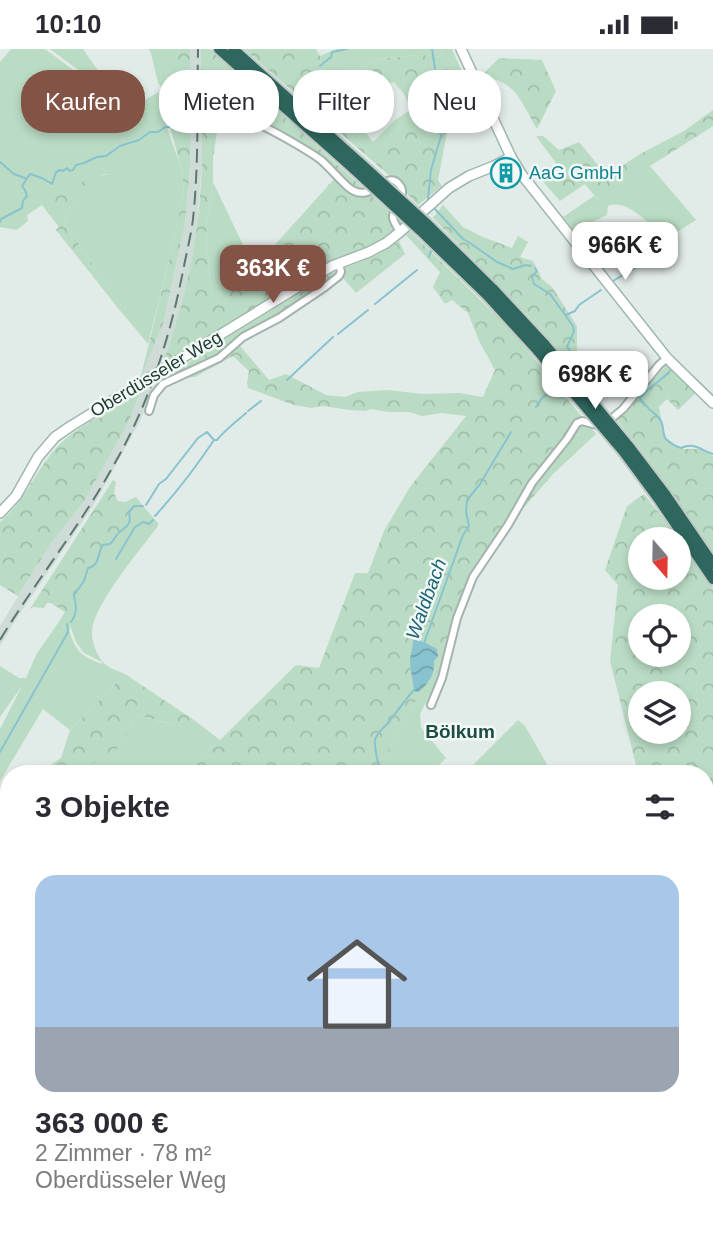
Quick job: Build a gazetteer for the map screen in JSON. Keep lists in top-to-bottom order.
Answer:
{
  "streets": {
    "street": ["Oberdüsseler Weg"]
  },
  "districts": ["Bölkum"],
  "water": ["Waldbach"],
  "places": {
    "building": ["AaG GmbH"]
  },
  "north": "bottom",
  "page": {
    "status": "10:10",
    "chip": [
      "Kaufen",
      "Mieten",
      "Filter",
      "Neu"
    ],
    "price": ["966K €", "363K €", "698K €"],
    "heading": "3 Objekte",
    "list": [
      {
        "name": "363 000 €",
        "note": "2 Zimmer · 78 m² · Oberdüsseler Weg"
      }
    ]
  }
}
